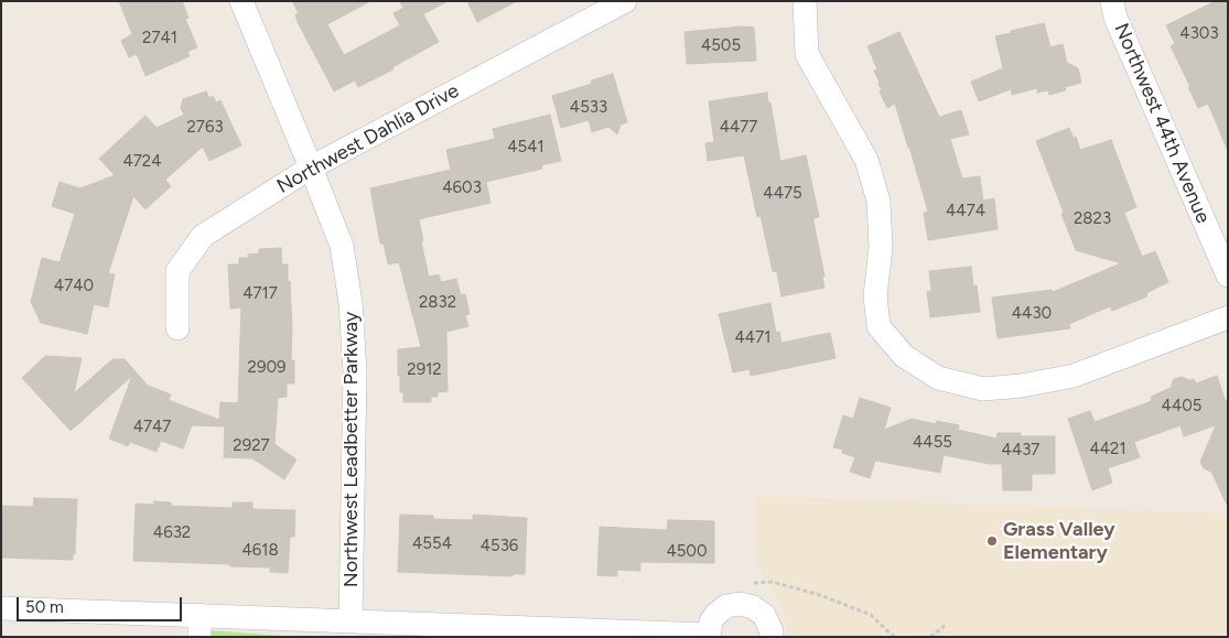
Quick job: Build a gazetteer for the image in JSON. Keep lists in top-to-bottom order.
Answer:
{
  "streets": {
    "street": ["Northwest 44th Avenue", "Northwest Dahlia Drive", "Northwest Leadbetter Parkway"]
  },
  "crossings": [
    ["Northwest Dahlia Drive", "Northwest Leadbetter Parkway"]
  ],
  "places": ["Grass Valley Elementary"],
  "house_numbers": [
    "4303",
    "2741",
    "4505",
    "4533",
    "2763",
    "4477",
    "4541",
    "4724",
    "4603",
    "4475",
    "4474",
    "2823",
    "4740",
    "4717",
    "2832",
    "4430",
    "4471",
    "2909",
    "2912",
    "4405",
    "4747",
    "4455",
    "2927",
    "4421",
    "4437",
    "4632",
    "4554",
    "4536",
    "4618",
    "4500"
  ],
  "scale_bar": "50 m"
}
